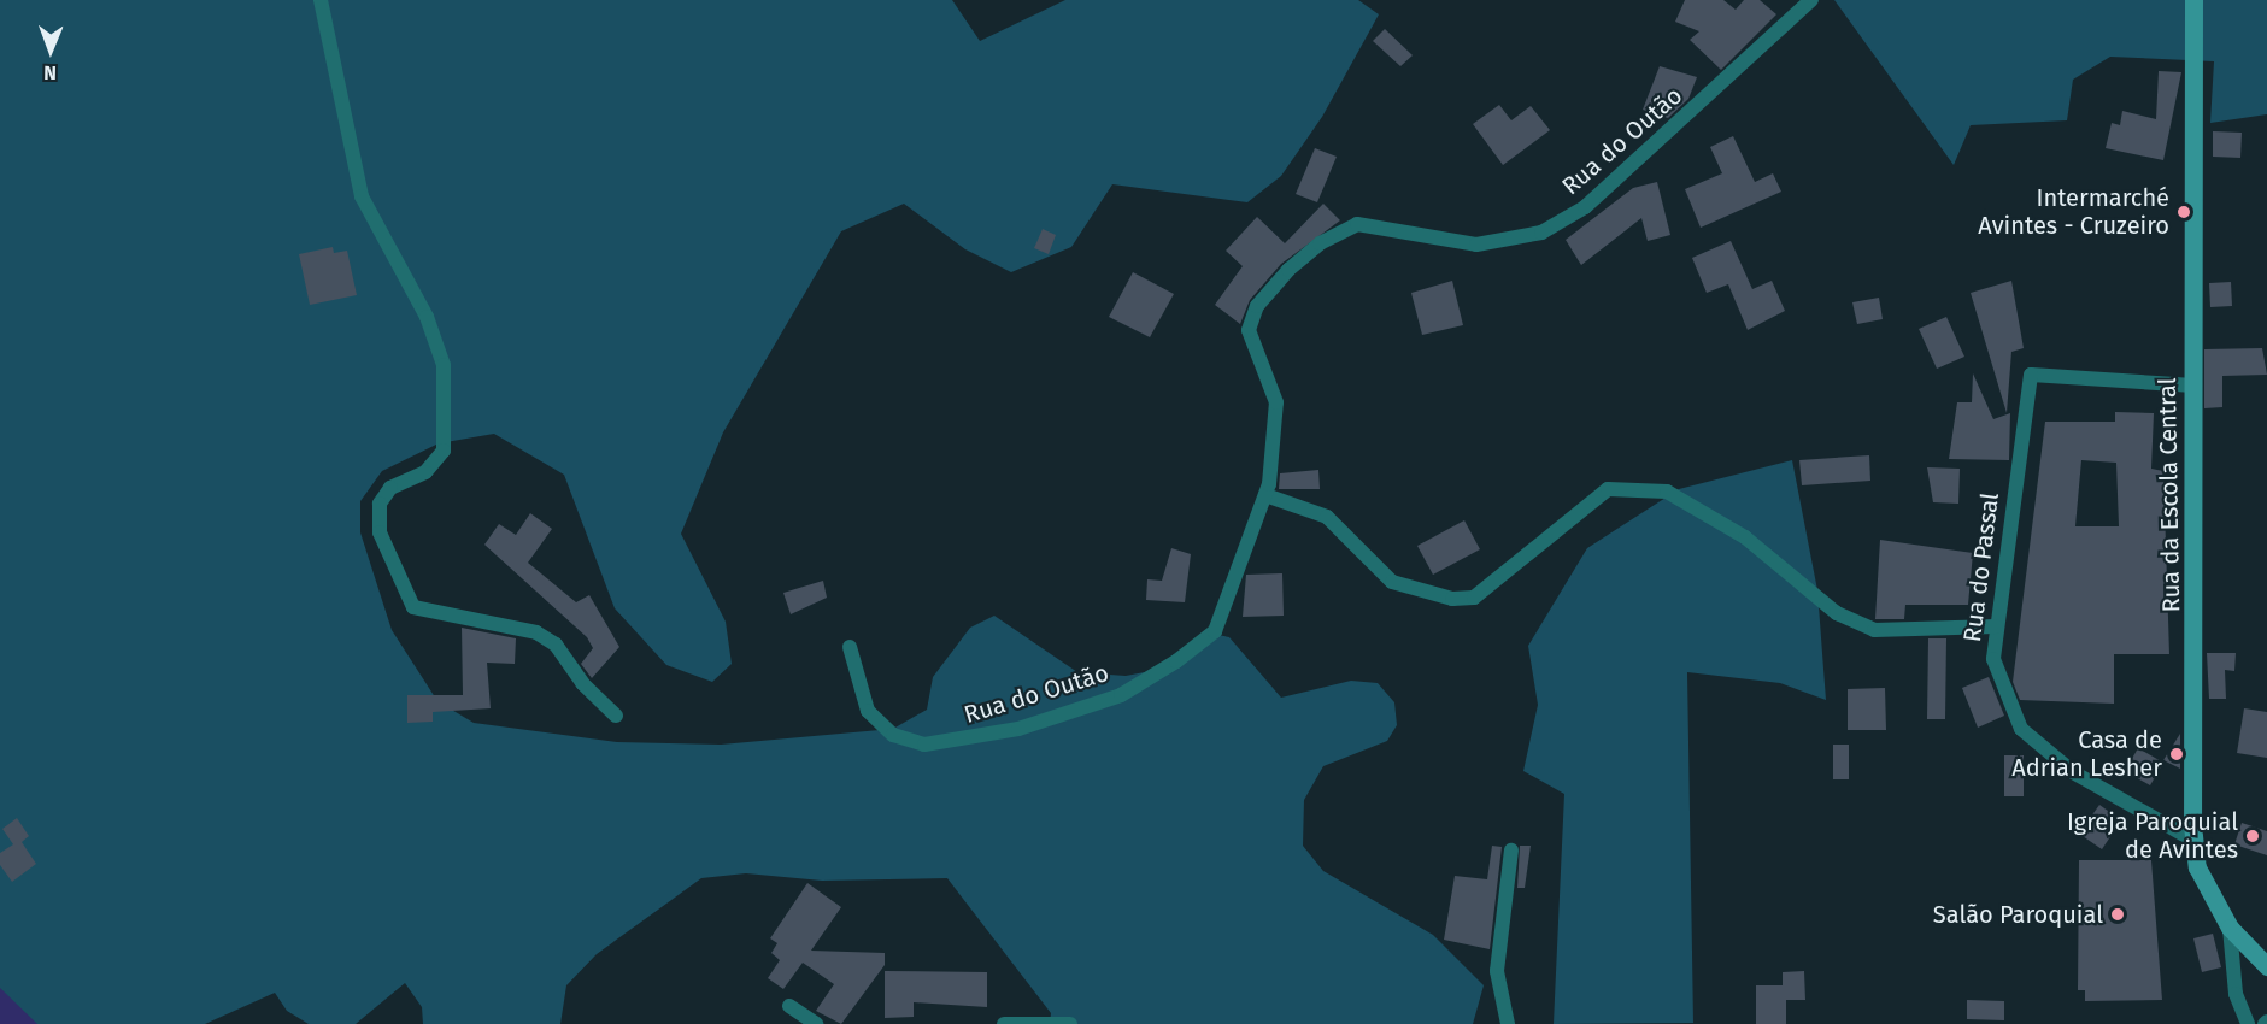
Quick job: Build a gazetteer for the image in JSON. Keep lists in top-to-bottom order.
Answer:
{
  "streets": {
    "street": ["Rua do Outão", "Rua da Escola Central", "Rua do Passal"]
  },
  "crossings": [
    ["Rua da Escola Central", "Rua do Passal"]
  ],
  "places": [
    "Intermarché Avintes - Cruzeiro",
    "Casa de Adrian Lesher",
    "Igreja Paroquial de Avintes",
    "Salão Paroquial"
  ],
  "north": "bottom"
}
